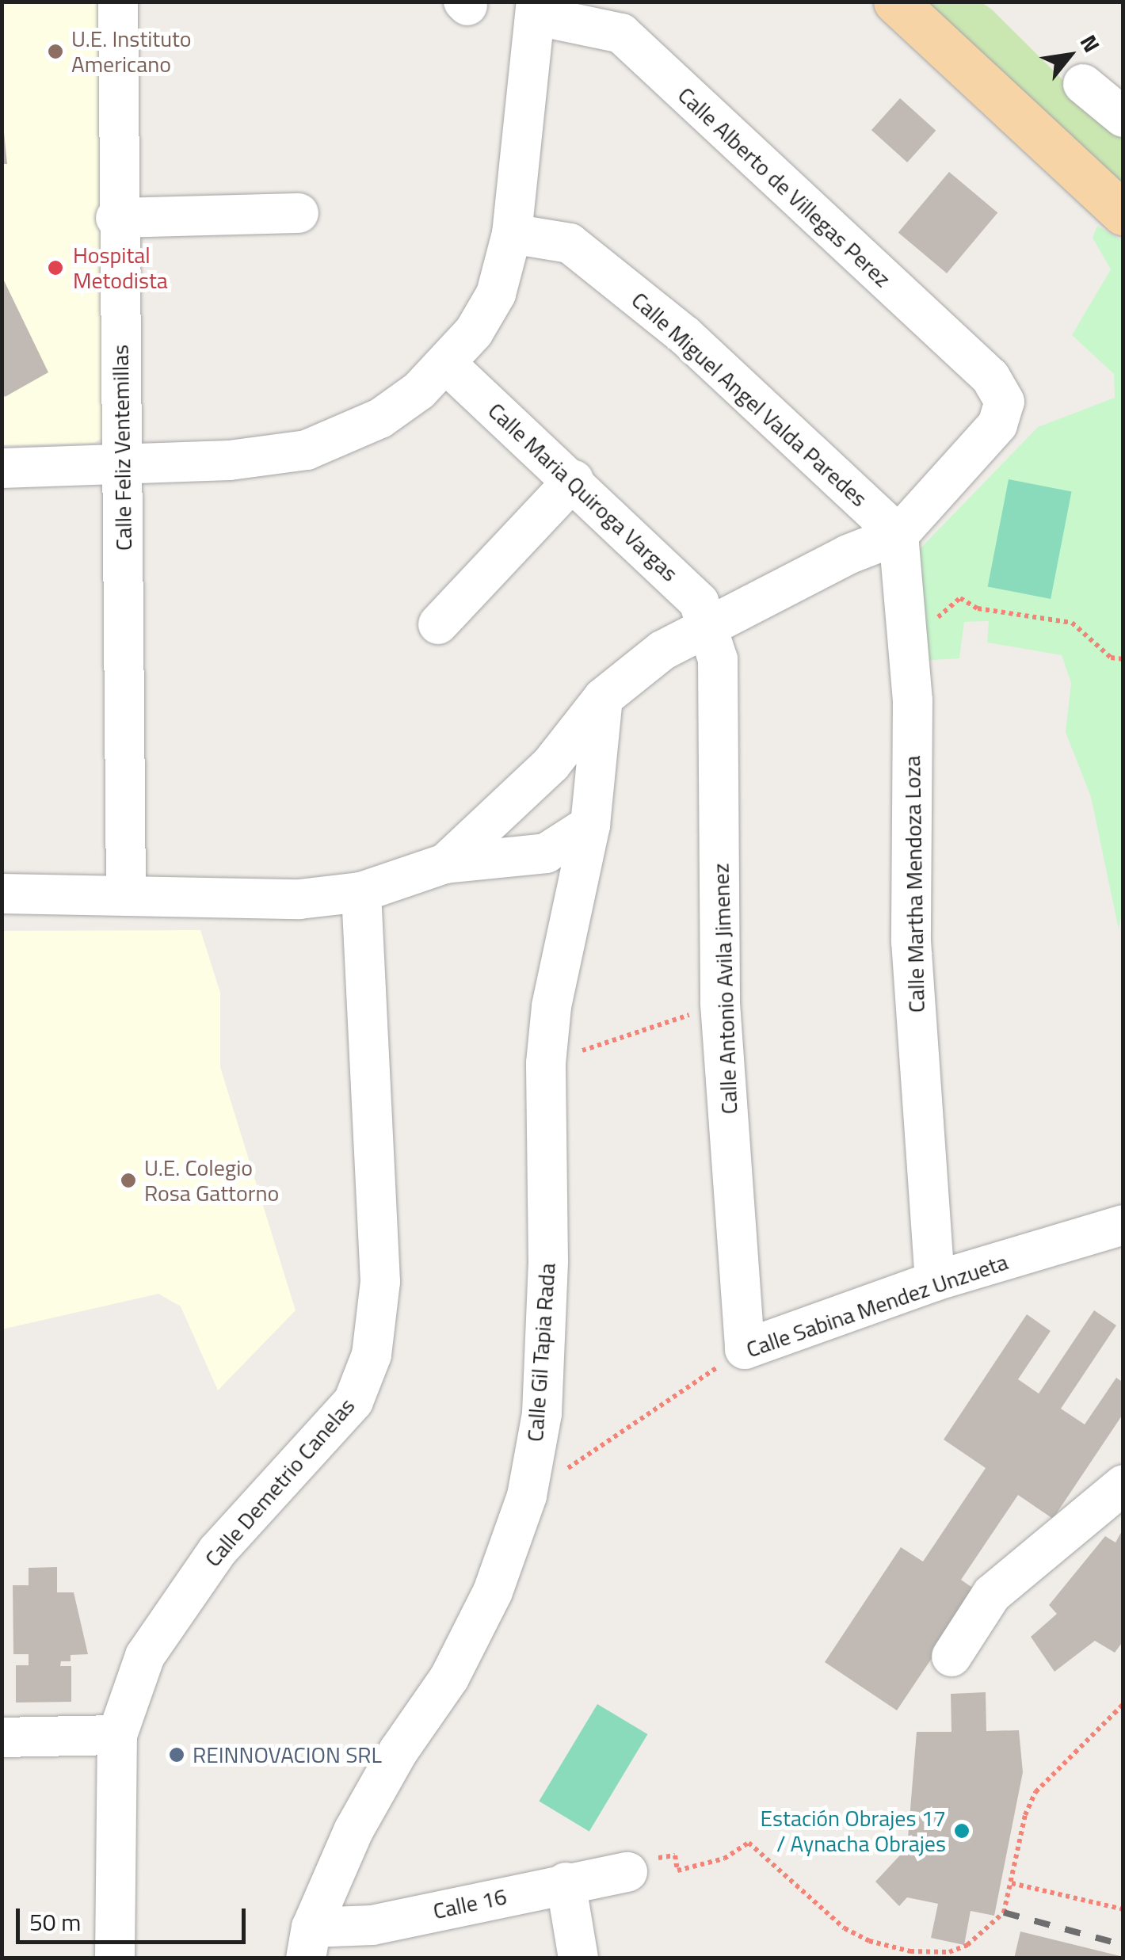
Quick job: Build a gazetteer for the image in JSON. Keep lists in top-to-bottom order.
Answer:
{
  "streets": {
    "street": [
      "Calle Alberto de Villegas Perez",
      "Calle Miguel Angel Valda Paredes",
      "Calle Feliz Ventemillas",
      "Calle Maria Quiroga Vargas",
      "Calle Martha Mendoza Loza",
      "Calle Antonio Avila Jimenez",
      "Calle Sabina Mendez Unzueta",
      "Calle Gil Tapia Rada",
      "Calle Demetrio Canelas",
      "Calle 16"
    ]
  },
  "crossings": [
    ["Calle Alberto de Villegas Perez", "Calle Miguel Angel Valda Paredes"],
    ["Calle Alberto de Villegas Perez", "Calle Martha Mendoza Loza"],
    ["Calle Miguel Angel Valda Paredes", "Calle Martha Mendoza Loza"],
    ["Calle Maria Quiroga Vargas", "Calle Antonio Avila Jimenez"],
    ["Calle Martha Mendoza Loza", "Calle Sabina Mendez Unzueta"],
    ["Calle Antonio Avila Jimenez", "Calle Sabina Mendez Unzueta"],
    ["Calle Sabina Mendez Unzueta", "Calle Gil Tapia Rada"],
    ["Calle Gil Tapia Rada", "Calle 16"]
  ],
  "places": [
    "U.E. Instituto Americano",
    "Hospital Metodista",
    "U.E. Colegio Rosa Gattorno",
    "REINNOVACION SRL",
    "Estación Obrajes 17 / Aynacha Obrajes"
  ],
  "scale_bar": "50 m",
  "north": "top right"
}
